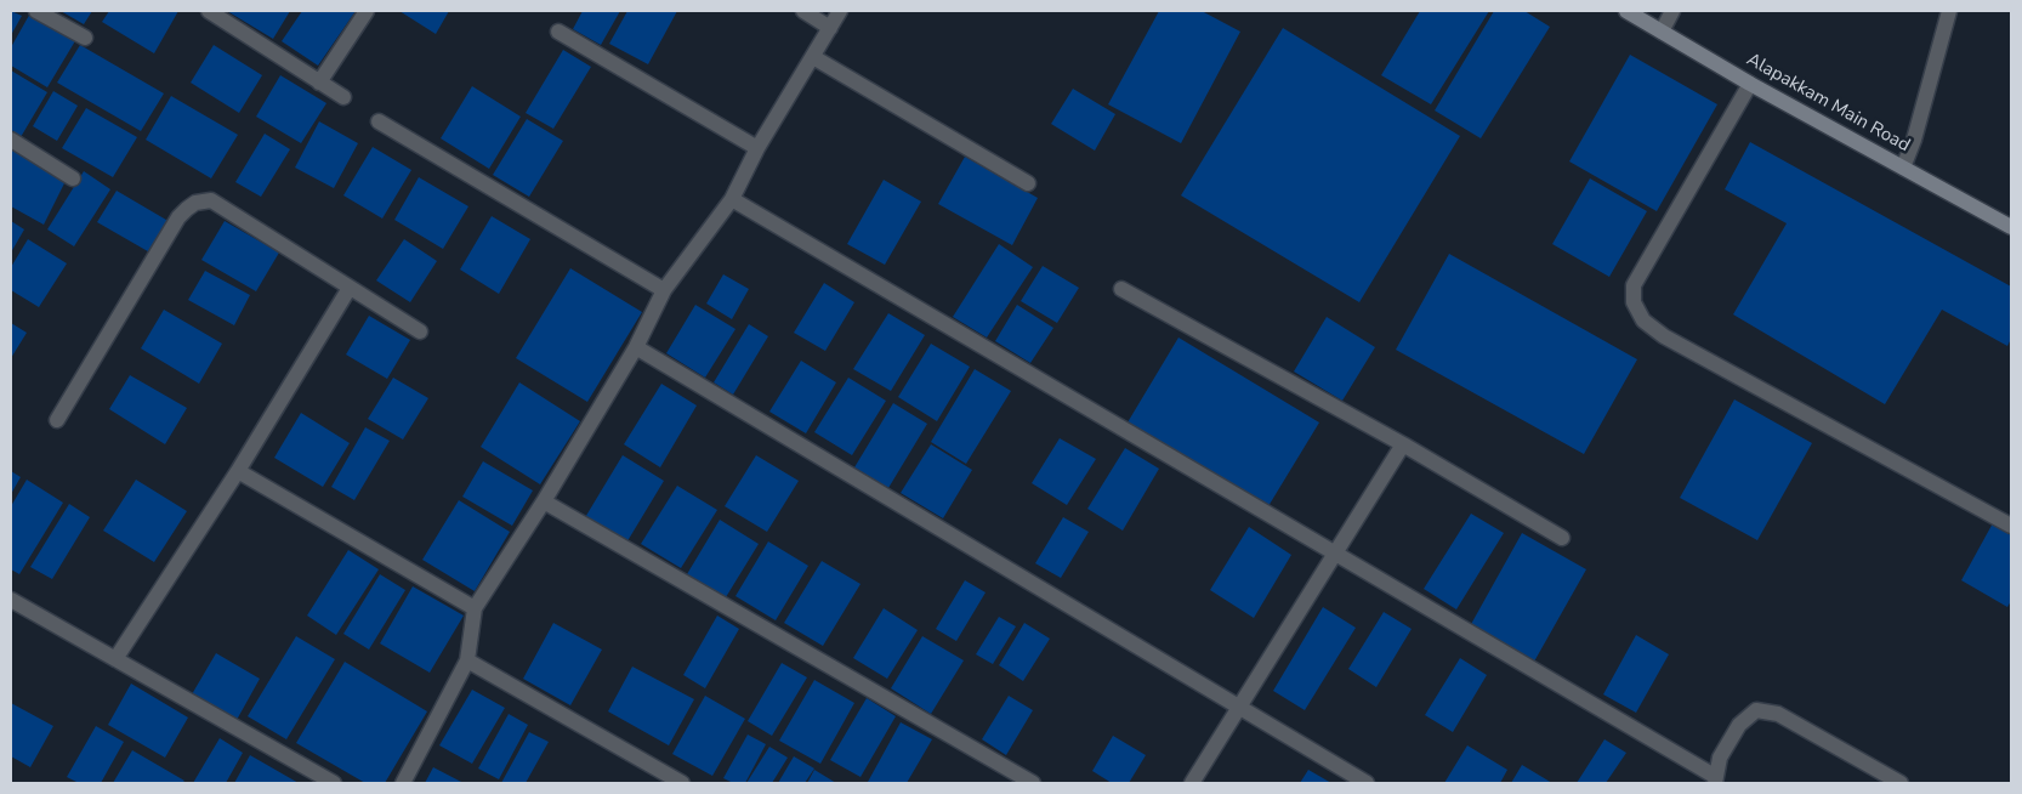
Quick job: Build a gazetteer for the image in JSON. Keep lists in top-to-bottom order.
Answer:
{
  "streets": {
    "main road": ["Alapakkam Main Road"]
  }
}
